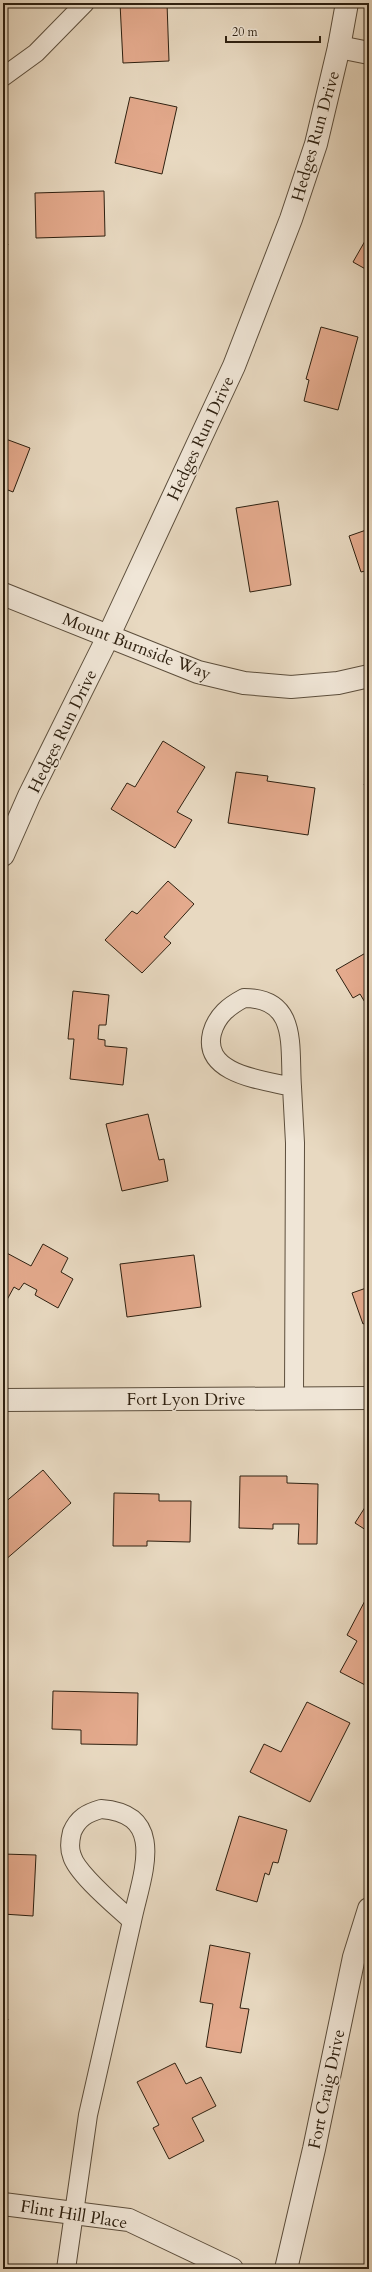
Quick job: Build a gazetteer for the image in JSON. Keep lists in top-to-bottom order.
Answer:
{
  "streets": {
    "street": [
      "Hedges Run Drive",
      "Mount Burnside Way",
      "Fort Lyon Drive",
      "Fort Craig Drive",
      "Flint Hill Place"
    ]
  },
  "crossings": [
    ["Hedges Run Drive", "Mount Burnside Way"]
  ],
  "scale_bar": "20 m"
}
